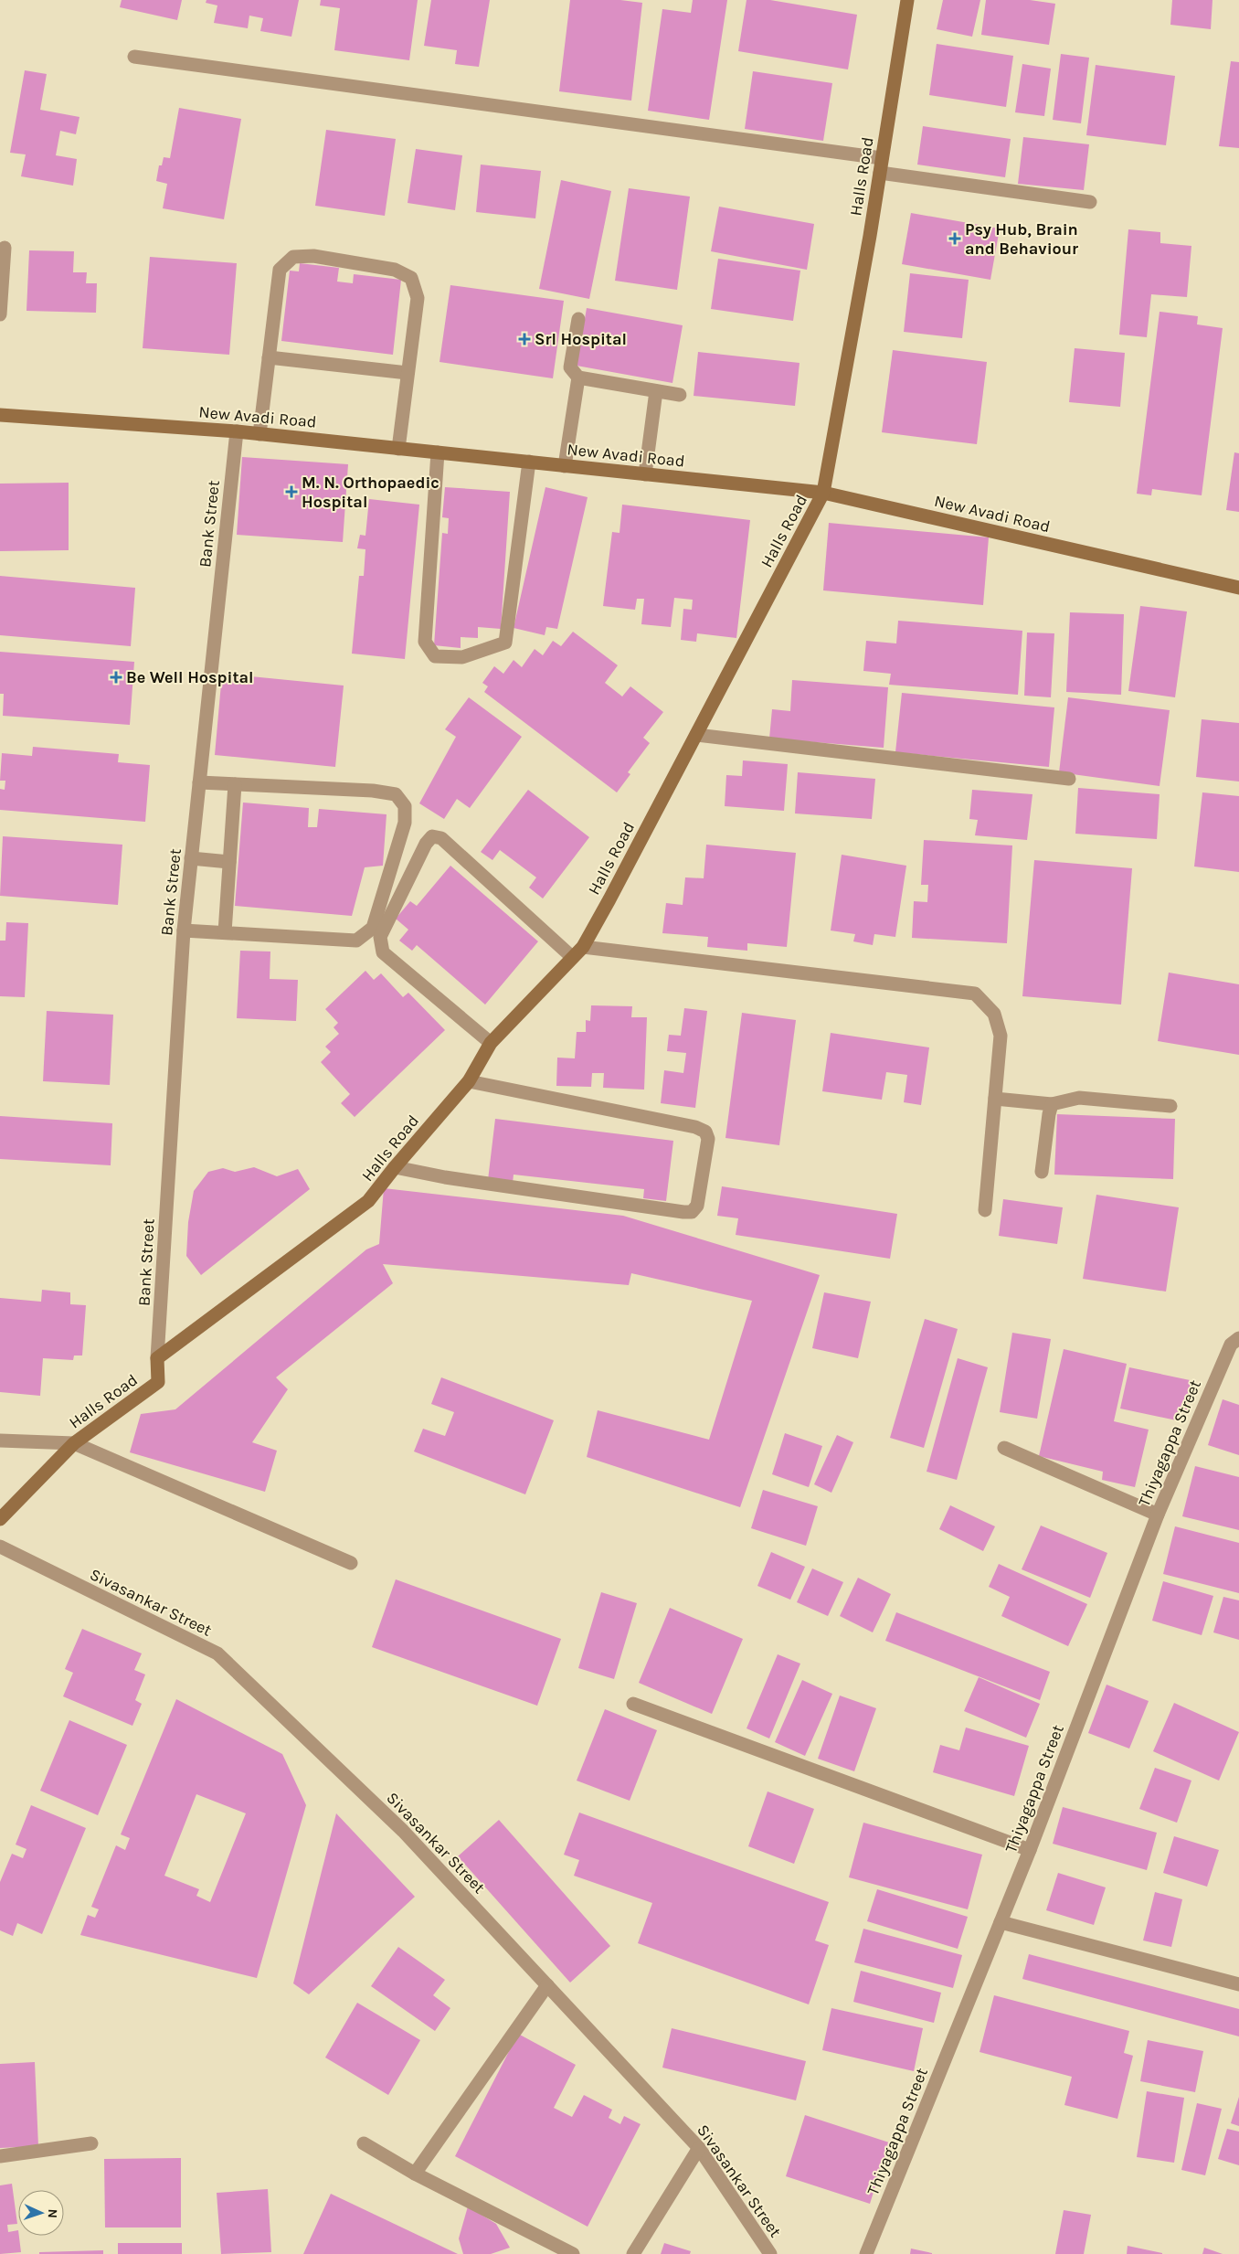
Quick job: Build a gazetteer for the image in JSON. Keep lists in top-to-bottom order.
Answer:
{
  "streets": {
    "main road": ["Halls Road", "New Avadi Road"],
    "street": ["Bank Street", "Thiyagappa Street", "Sivasankar Street"]
  },
  "crossings": [
    ["Halls Road", "New Avadi Road"],
    ["Halls Road", "Bank Street"],
    ["New Avadi Road", "Bank Street"]
  ],
  "places": {
    "health": [
      "Psy Hub, Brain and Behaviour",
      "Srl Hospital",
      "M. N. Orthopaedic Hospital",
      "Be Well Hospital"
    ]
  },
  "north": "right"
}
